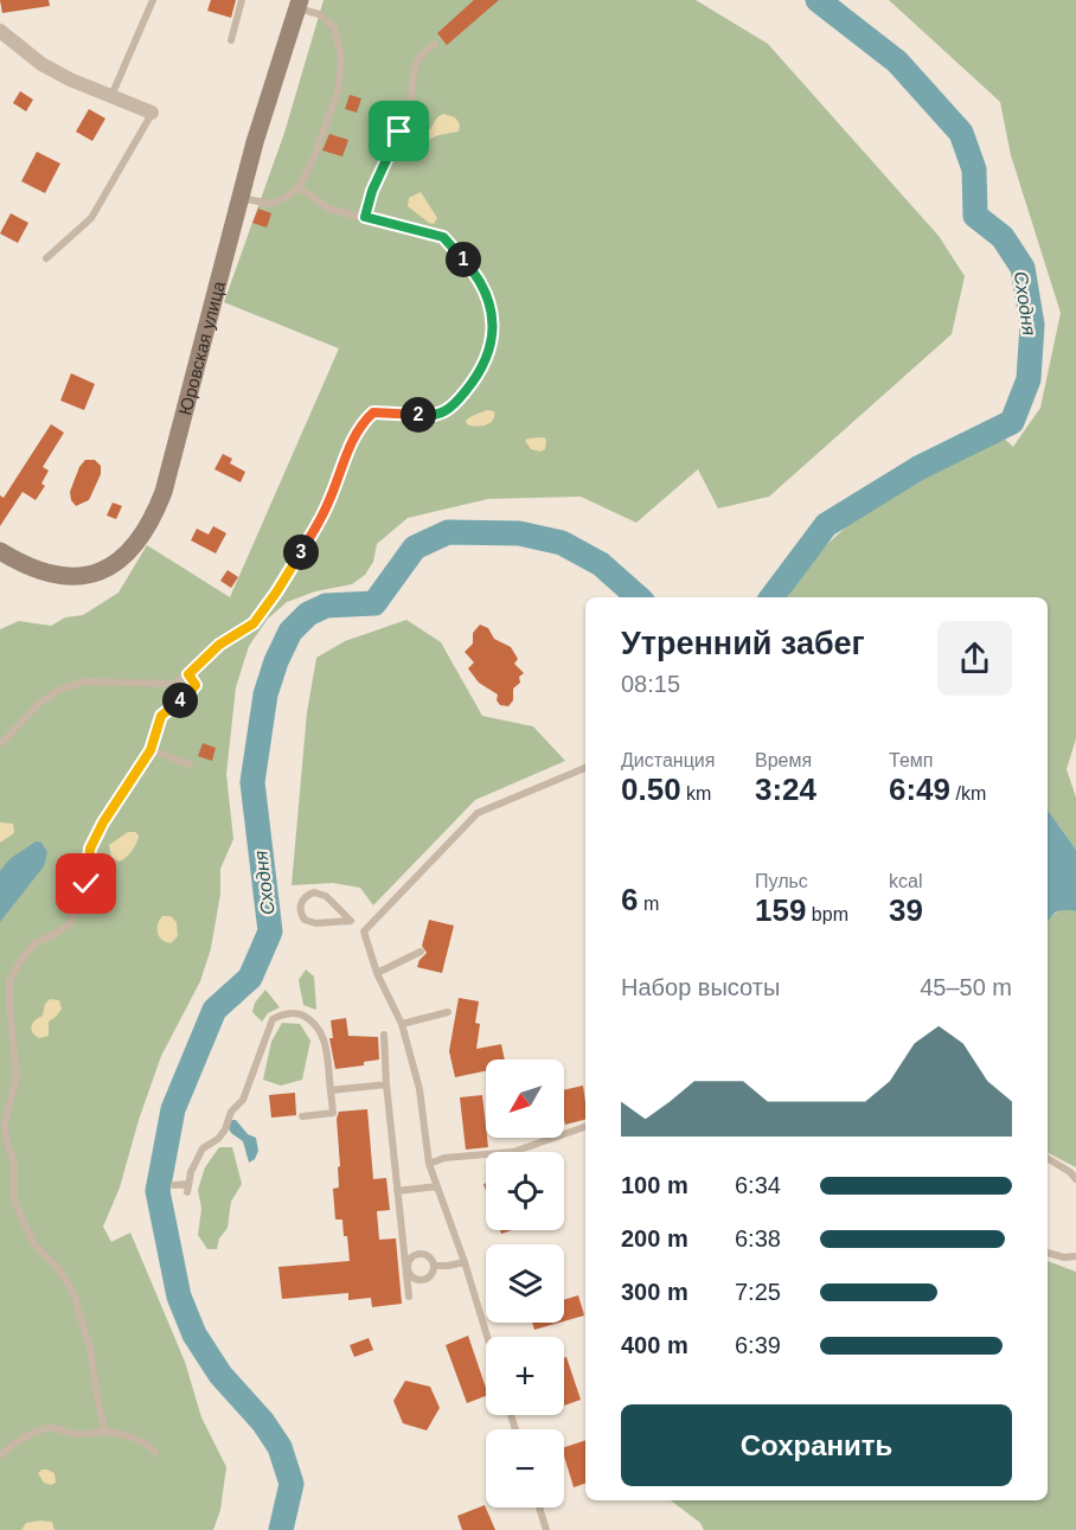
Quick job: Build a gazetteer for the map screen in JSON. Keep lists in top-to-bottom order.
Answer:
{
  "streets": {
    "street": ["Юровская улица"]
  },
  "water": ["Сходня"],
  "north": "bottom left",
  "page": {
    "pins": [
      "1",
      "2",
      "3",
      "4"
    ],
    "heading": ["Утренний забег", "08:15"],
    "stats": [
      ["Дистанция", "0.50 km"],
      ["Время", "3:24"],
      ["Темп", "6:49 /km"],
      ["6 m"],
      ["Пульс", "159 bpm"],
      ["kcal", "39"]
    ],
    "chart": ["Набор высоты", "45–50 m"],
    "map_buttons": ["+", "−"],
    "list": [
      {
        "name": "100 m",
        "note": "6:34"
      },
      {
        "name": "200 m",
        "note": "6:38"
      },
      {
        "name": "300 m",
        "note": "7:25"
      },
      {
        "name": "400 m",
        "note": "6:39"
      }
    ],
    "buttons": "Сохранить"
  }
}
